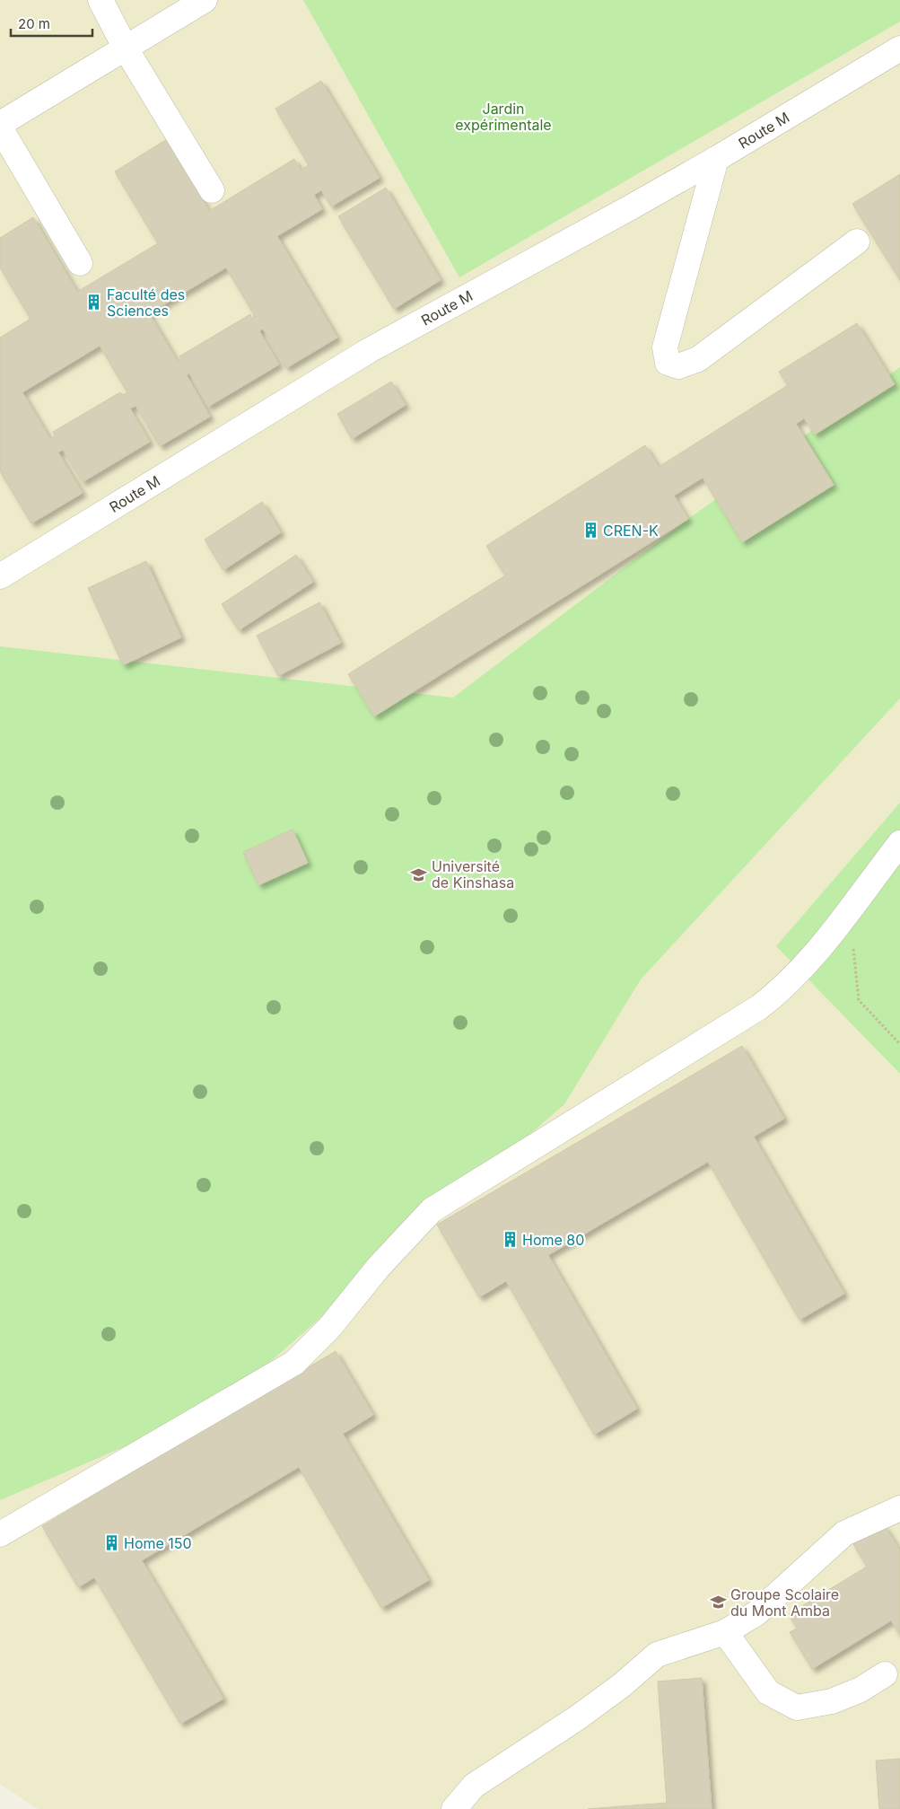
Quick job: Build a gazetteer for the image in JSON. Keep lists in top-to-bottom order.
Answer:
{
  "streets": {
    "lane": ["Route M"]
  },
  "parks": ["Jardin expérimentale"],
  "places": {
    "building": [
      "Faculté des Sciences",
      "CREN-K",
      "Home 80",
      "Home 150"
    ],
    "school or university": ["Université de Kinshasa", "Groupe Scolaire du Mont Amba"]
  },
  "scale_bar": "20 m"
}
